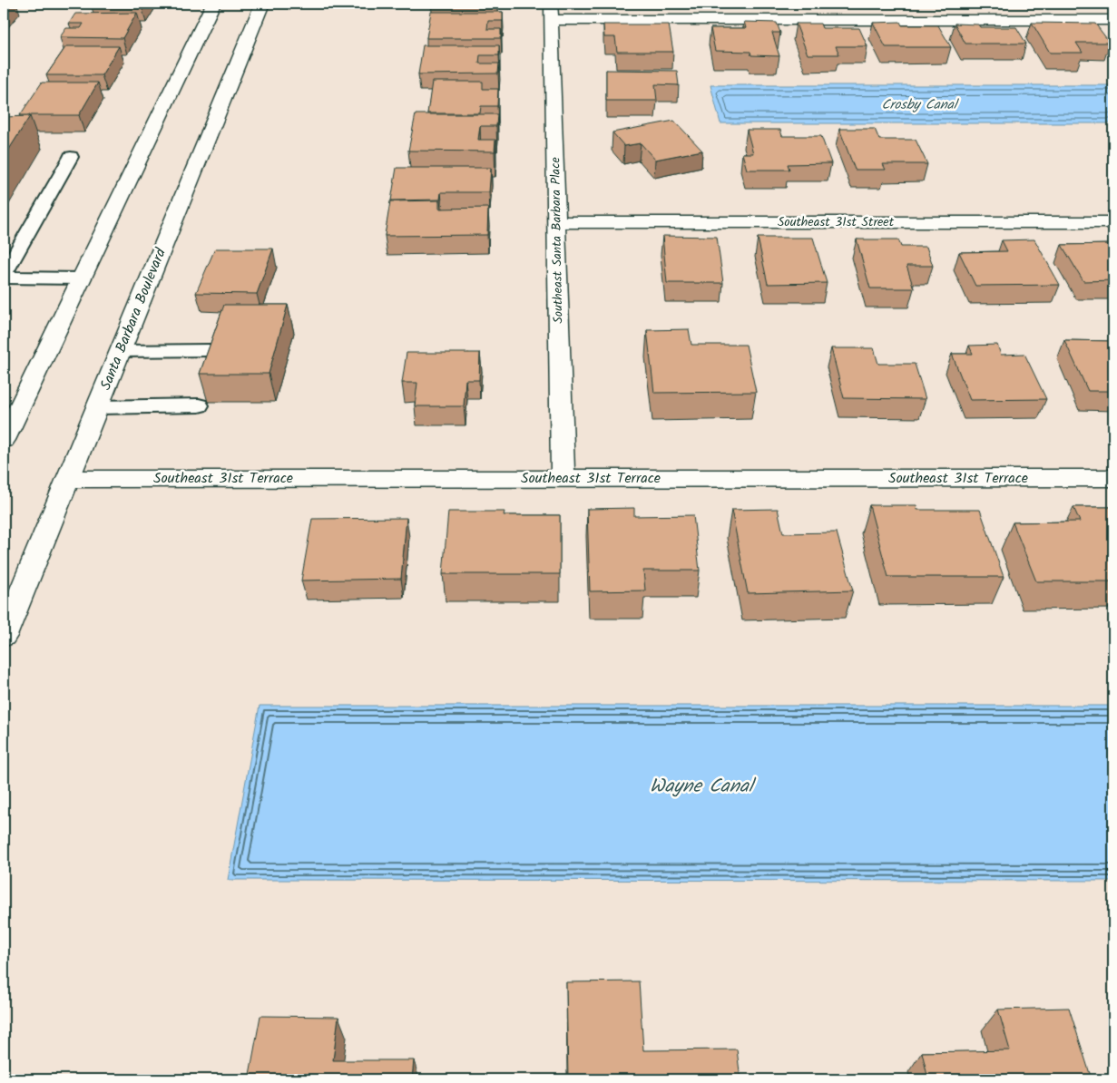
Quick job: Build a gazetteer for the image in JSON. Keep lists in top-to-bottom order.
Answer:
{
  "streets": {
    "street": [
      "Southeast 31st Street",
      "Southeast Santa Barbara Place",
      "Santa Barbara Boulevard",
      "Southeast 31st Terrace"
    ]
  },
  "crossings": [
    ["Southeast 31st Street", "Southeast Santa Barbara Place"],
    ["Southeast Santa Barbara Place", "Southeast 31st Terrace"],
    ["Santa Barbara Boulevard", "Southeast 31st Terrace"]
  ],
  "water": ["Crosby Canal", "Wayne Canal"]
}
